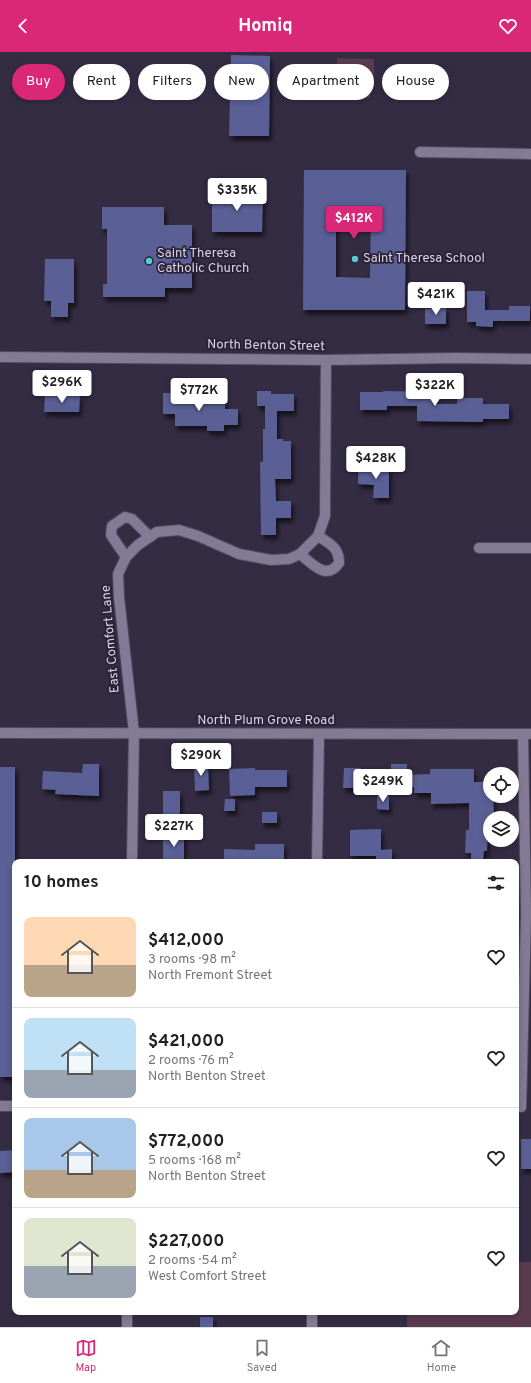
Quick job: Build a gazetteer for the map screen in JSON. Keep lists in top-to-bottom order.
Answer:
{
  "streets": {
    "street": ["North Benton Street", "East Comfort Lane", "North Plum Grove Road"]
  },
  "crossings": [
    ["East Comfort Lane", "North Plum Grove Road"]
  ],
  "places": ["Saint Theresa School", "Saint Theresa Catholic Church"],
  "page": {
    "header": "Homiq",
    "chip": [
      "Buy",
      "Rent",
      "Filters",
      "New",
      "Apartment",
      "House"
    ],
    "price": [
      "$335K",
      "$412K",
      "$421K",
      "$296K",
      "$322K",
      "$772K",
      "$428K",
      "$290K",
      "$249K",
      "$227K"
    ],
    "heading": "10 homes",
    "list": [
      {
        "name": "$412,000",
        "note": "3 rooms · 98 m² · North Fremont Street"
      },
      {
        "name": "$421,000",
        "note": "2 rooms · 76 m² · North Benton Street"
      },
      {
        "name": "$772,000",
        "note": "5 rooms · 168 m² · North Benton Street"
      },
      {
        "name": "$227,000",
        "note": "2 rooms · 54 m² · West Comfort Street"
      }
    ],
    "tabs": ["Map", "Saved", "Home"]
  }
}
